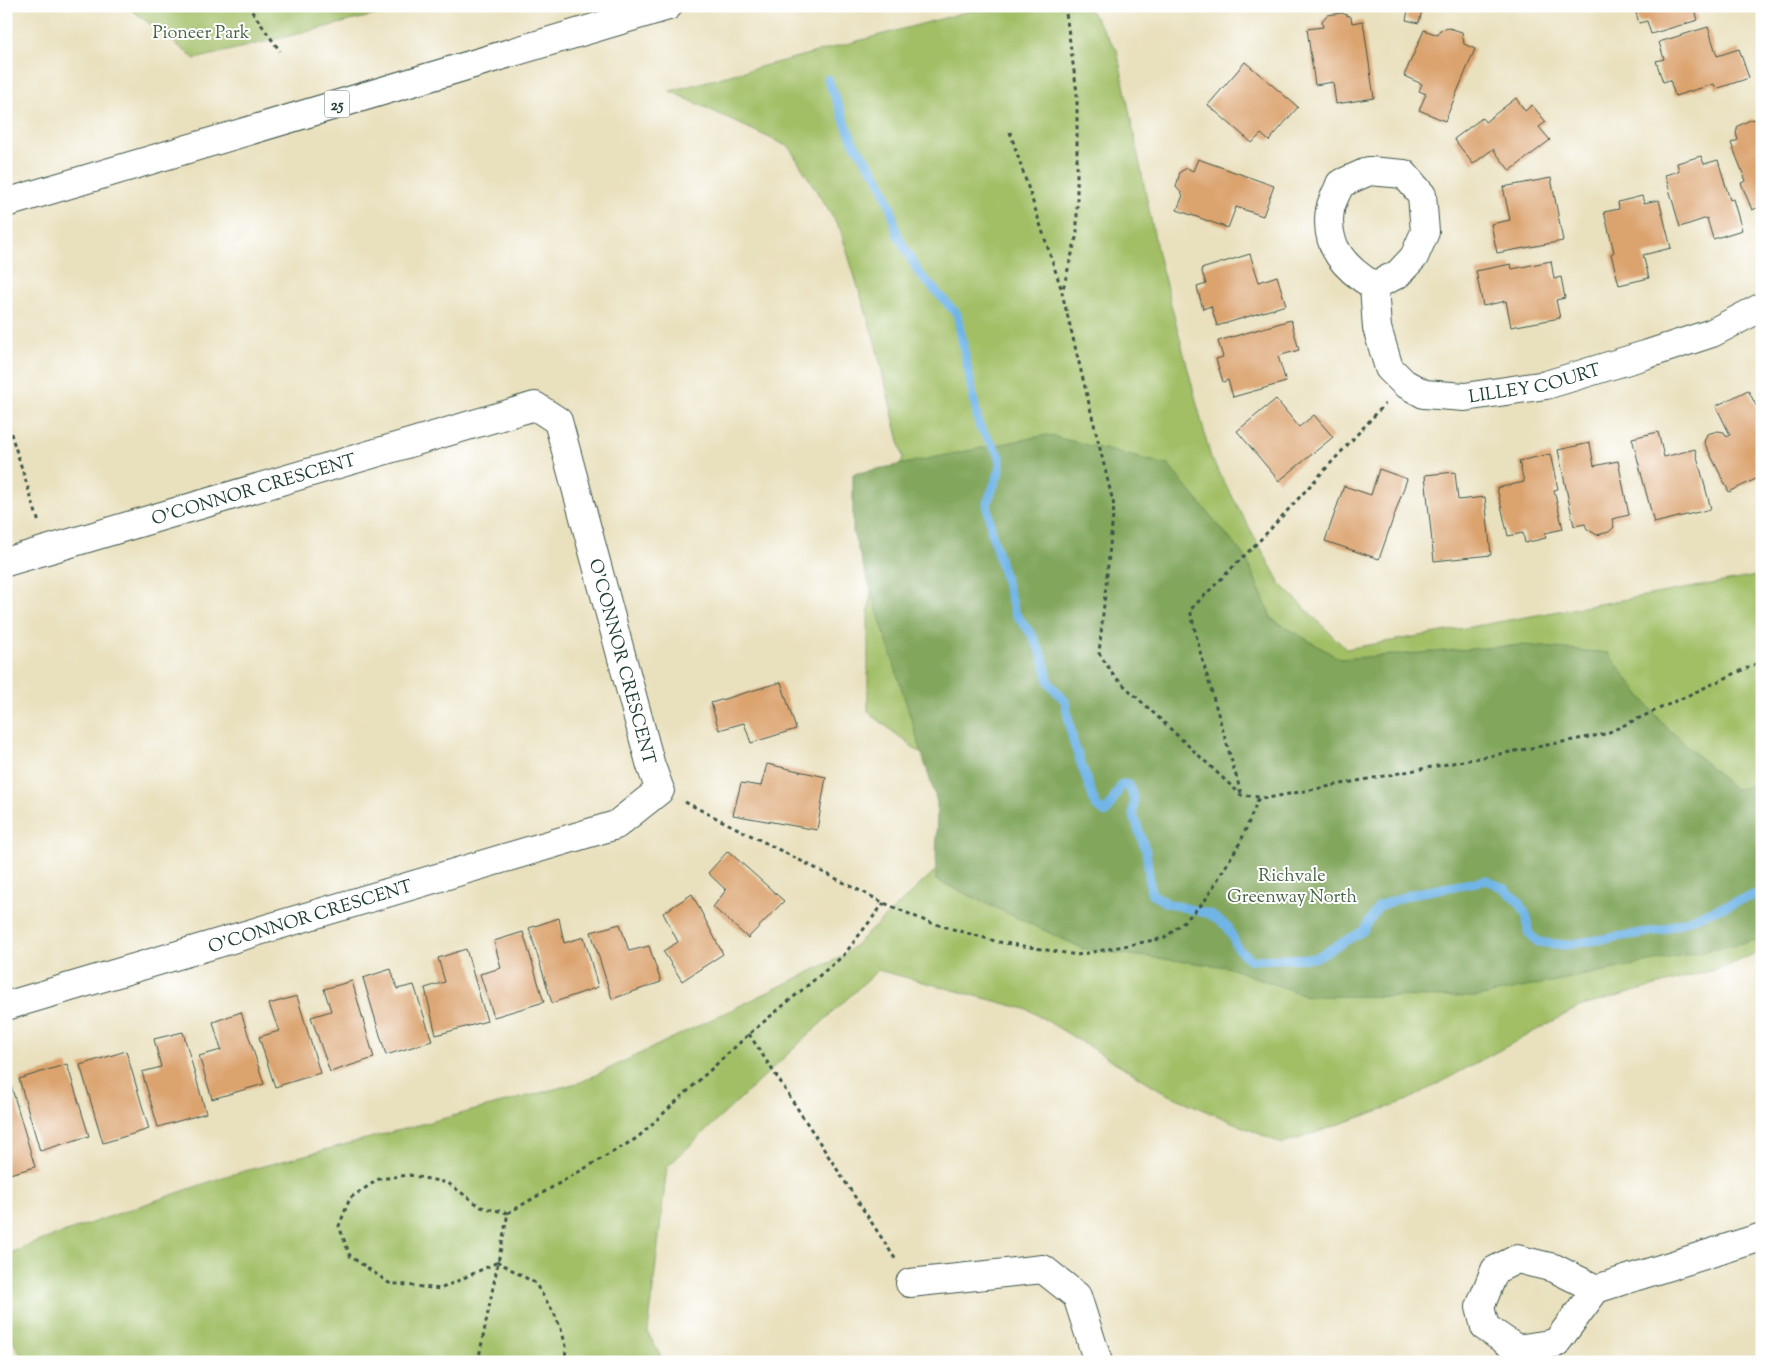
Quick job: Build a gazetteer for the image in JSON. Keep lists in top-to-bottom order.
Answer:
{
  "streets": {
    "street": ["25", "LILLEY COURT", "O'CONNOR CRESCENT"]
  },
  "parks": ["Pioneer Park", "Richvale Greenway North"]
}
